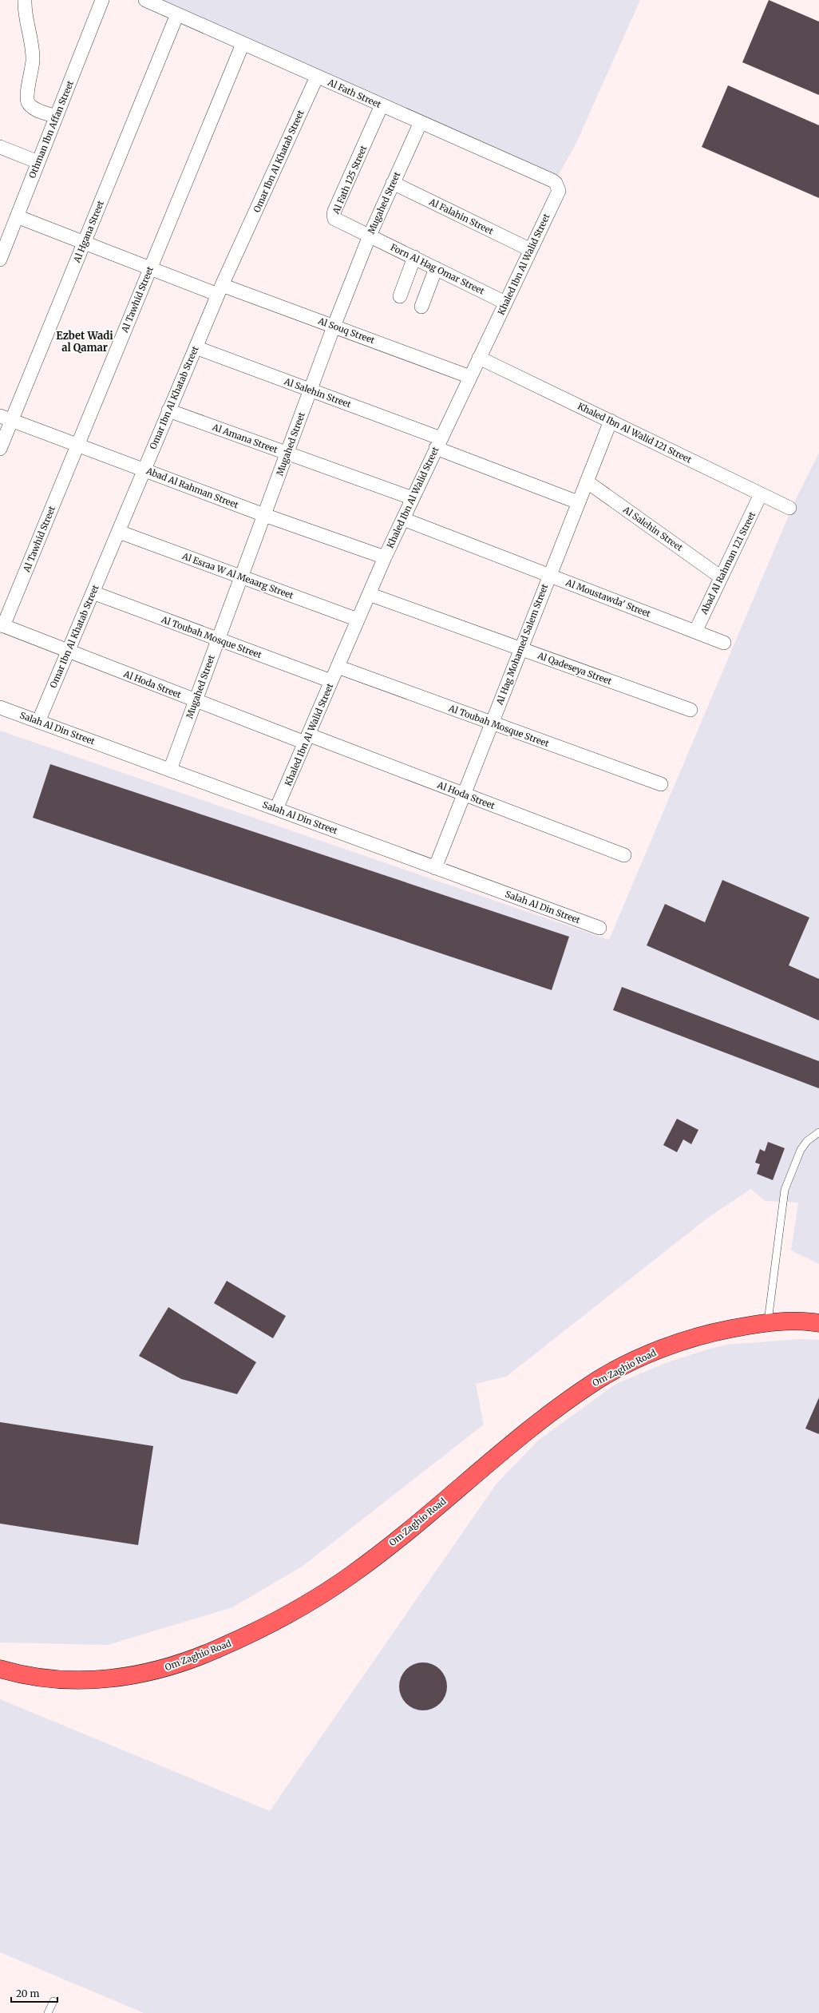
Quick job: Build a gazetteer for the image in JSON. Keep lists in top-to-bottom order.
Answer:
{
  "streets": {
    "main road": ["Om Zaghio Road"],
    "street": [
      "Al Fath Street",
      "Othman Ibn Affan Street",
      "Omar Ibn Al Khatab Street",
      "Al Fath 125 Street",
      "Mugahed Street",
      "Al Falahin Street",
      "Al Hgana Street",
      "Khaled Ibn Al Walid Street",
      "Forn Al Hag Omar Street",
      "Al Tawhid Street",
      "Al Souq Street",
      "Al Salehin Street",
      "Khaled Ibn Al Walid 121 Street",
      "Al Amana Street",
      "Abad Al Rahman Street",
      "Abad Al Rahman 121 Street",
      "Al Esraa W Al Meaarg Street",
      "Al Moustawda' Street",
      "Al Toubah Mosque Street",
      "Al Hag Mohamed Salem Street",
      "Al Qadeseya Street",
      "Al Hoda Street",
      "Salah Al Din Street"
    ]
  },
  "crossings": [
    ["Al Fath Street", "Omar Ibn Al Khatab Street"],
    ["Al Fath Street", "Al Fath 125 Street"],
    ["Al Fath Street", "Mugahed Street"],
    ["Al Fath Street", "Al Hgana Street"],
    ["Al Fath Street", "Khaled Ibn Al Walid Street"],
    ["Al Fath Street", "Al Tawhid Street"],
    ["Othman Ibn Affan Street", "Al Souq Street"],
    ["Omar Ibn Al Khatab Street", "Al Souq Street"],
    ["Omar Ibn Al Khatab Street", "Al Salehin Street"],
    ["Omar Ibn Al Khatab Street", "Al Amana Street"],
    ["Omar Ibn Al Khatab Street", "Abad Al Rahman Street"],
    ["Omar Ibn Al Khatab Street", "Al Esraa W Al Meaarg Street"],
    ["Omar Ibn Al Khatab Street", "Al Toubah Mosque Street"],
    ["Omar Ibn Al Khatab Street", "Al Hoda Street"],
    ["Omar Ibn Al Khatab Street", "Salah Al Din Street"],
    ["Al Fath 125 Street", "Mugahed Street"],
    ["Al Fath 125 Street", "Forn Al Hag Omar Street"],
    ["Mugahed Street", "Al Falahin Street"],
    ["Mugahed Street", "Forn Al Hag Omar Street"],
    ["Mugahed Street", "Al Souq Street"],
    ["Mugahed Street", "Al Salehin Street"],
    ["Mugahed Street", "Al Amana Street"],
    ["Mugahed Street", "Abad Al Rahman Street"],
    ["Mugahed Street", "Al Esraa W Al Meaarg Street"],
    ["Mugahed Street", "Al Toubah Mosque Street"],
    ["Mugahed Street", "Al Hoda Street"],
    ["Mugahed Street", "Salah Al Din Street"],
    ["Al Falahin Street", "Khaled Ibn Al Walid Street"],
    ["Al Hgana Street", "Al Souq Street"],
    ["Al Hgana Street", "Abad Al Rahman Street"],
    ["Khaled Ibn Al Walid Street", "Forn Al Hag Omar Street"],
    ["Khaled Ibn Al Walid Street", "Al Souq Street"],
    ["Khaled Ibn Al Walid Street", "Al Salehin Street"],
    ["Khaled Ibn Al Walid Street", "Khaled Ibn Al Walid 121 Street"],
    ["Khaled Ibn Al Walid Street", "Al Amana Street"],
    ["Khaled Ibn Al Walid Street", "Abad Al Rahman Street"],
    ["Khaled Ibn Al Walid Street", "Al Esraa W Al Meaarg Street"],
    ["Khaled Ibn Al Walid Street", "Al Moustawda' Street"],
    ["Khaled Ibn Al Walid Street", "Al Toubah Mosque Street"],
    ["Khaled Ibn Al Walid Street", "Al Qadeseya Street"],
    ["Khaled Ibn Al Walid Street", "Al Hoda Street"],
    ["Khaled Ibn Al Walid Street", "Salah Al Din Street"],
    ["Al Tawhid Street", "Al Souq Street"],
    ["Al Tawhid Street", "Abad Al Rahman Street"],
    ["Al Tawhid Street", "Al Hoda Street"],
    ["Al Salehin Street", "Abad Al Rahman 121 Street"],
    ["Al Salehin Street", "Al Hag Mohamed Salem Street"],
    ["Khaled Ibn Al Walid 121 Street", "Abad Al Rahman 121 Street"],
    ["Khaled Ibn Al Walid 121 Street", "Al Hag Mohamed Salem Street"],
    ["Abad Al Rahman 121 Street", "Al Moustawda' Street"],
    ["Al Moustawda' Street", "Al Hag Mohamed Salem Street"],
    ["Al Toubah Mosque Street", "Al Hag Mohamed Salem Street"],
    ["Al Hag Mohamed Salem Street", "Al Qadeseya Street"],
    ["Al Hag Mohamed Salem Street", "Al Hoda Street"],
    ["Al Hag Mohamed Salem Street", "Salah Al Din Street"]
  ],
  "districts": ["Ezbet Wadi al Qamar"],
  "scale_bar": "20 m"
}
